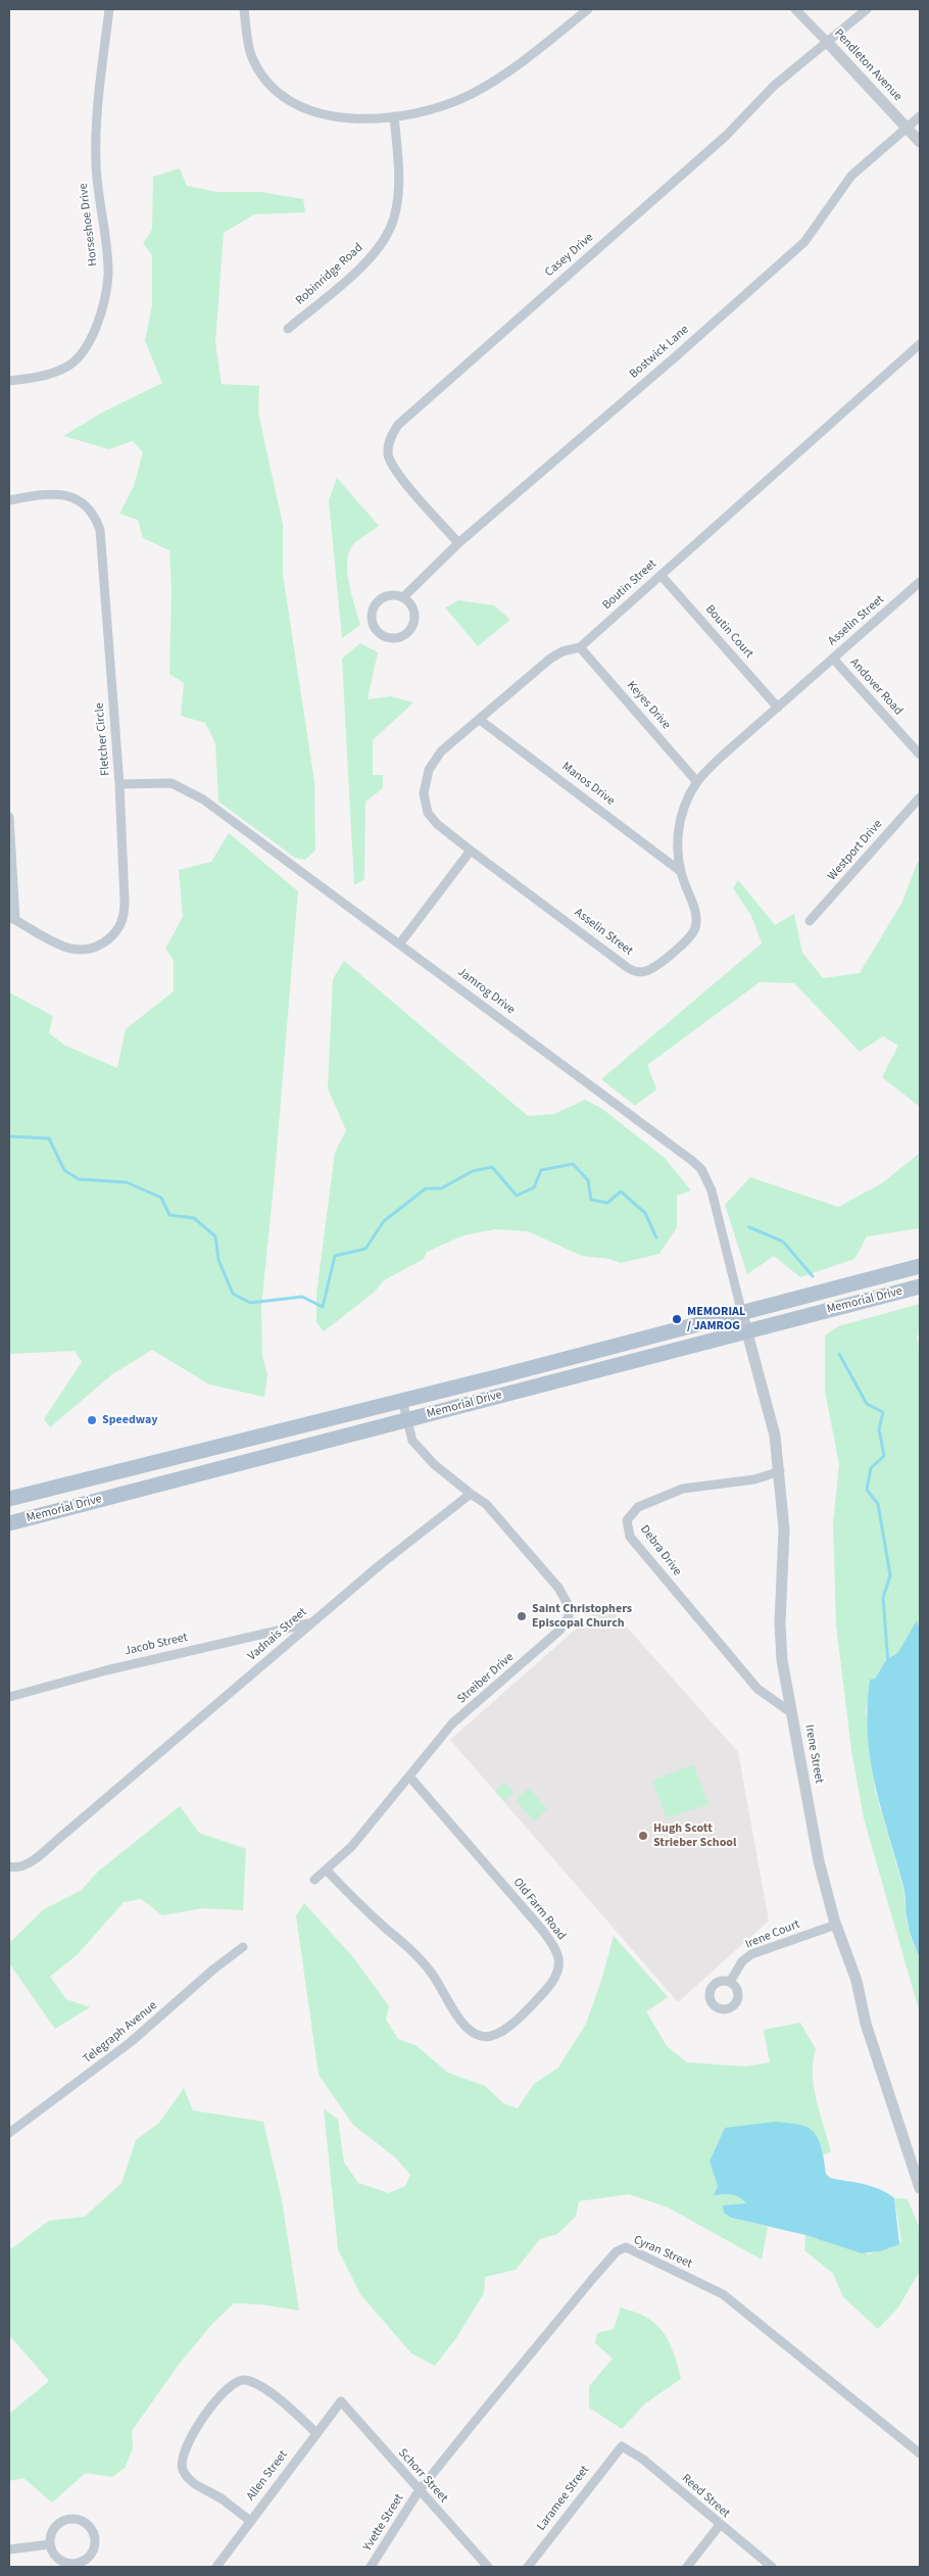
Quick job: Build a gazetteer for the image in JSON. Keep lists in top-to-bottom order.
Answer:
{
  "streets": {
    "main road": ["Memorial Drive"],
    "street": [
      "Pendleton Avenue",
      "Horseshoe Drive",
      "Casey Drive",
      "Robinridge Road",
      "Bostwick Lane",
      "Boutin Street",
      "Asselin Street",
      "Boutin Court",
      "Andover Road",
      "Keyes Drive",
      "Fletcher Circle",
      "Manos Drive",
      "Westport Drive",
      "Jamrog Drive",
      "Debra Drive",
      "Vadnais Street",
      "Jacob Street",
      "Streiber Drive",
      "Irene Street",
      "Old Farm Road",
      "Irene Court",
      "Telegraph Avenue",
      "Cyran Street",
      "Allen Street",
      "Schorr Street",
      "Reed Street",
      "Laramee Street",
      "Yvette Street"
    ]
  },
  "crossings": [
    ["Pendleton Avenue", "Casey Drive"],
    ["Pendleton Avenue", "Bostwick Lane"],
    ["Casey Drive", "Bostwick Lane"],
    ["Boutin Street", "Asselin Street"],
    ["Boutin Street", "Boutin Court"],
    ["Boutin Street", "Keyes Drive"],
    ["Boutin Street", "Manos Drive"],
    ["Asselin Street", "Boutin Court"],
    ["Asselin Street", "Andover Road"],
    ["Asselin Street", "Keyes Drive"],
    ["Asselin Street", "Manos Drive"],
    ["Fletcher Circle", "Jamrog Drive"],
    ["Jamrog Drive", "Memorial Drive"],
    ["Jamrog Drive", "Irene Street"],
    ["Memorial Drive", "Irene Street"],
    ["Debra Drive", "Irene Street"],
    ["Vadnais Street", "Jacob Street"],
    ["Vadnais Street", "Streiber Drive"],
    ["Streiber Drive", "Old Farm Road"],
    ["Irene Street", "Irene Court"],
    ["Cyran Street", "Schorr Street"],
    ["Cyran Street", "Yvette Street"],
    ["Allen Street", "Schorr Street"],
    ["Schorr Street", "Yvette Street"],
    ["Reed Street", "Laramee Street"]
  ],
  "places": [
    "MEMORIAL / JAMROG",
    "Speedway",
    "Saint Christophers Episcopal Church",
    "Hugh Scott Strieber School"
  ]
}
